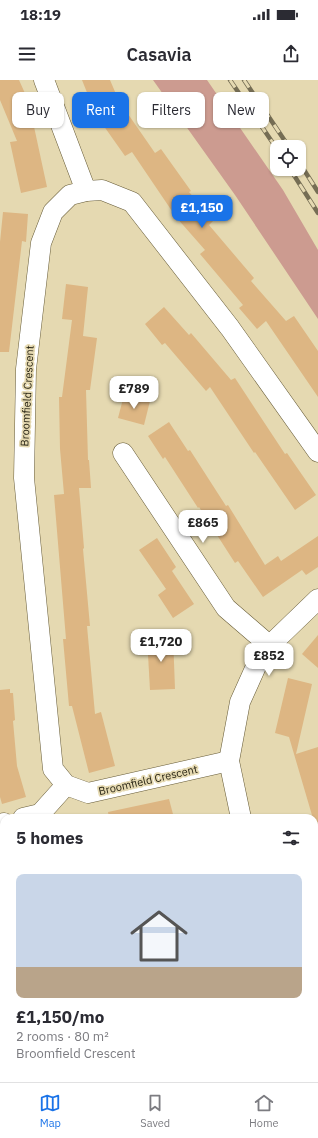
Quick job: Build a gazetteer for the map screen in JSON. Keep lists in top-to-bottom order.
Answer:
{
  "streets": {
    "street": ["Broomfield Crescent"]
  },
  "page": {
    "status": "18:19",
    "header": "Casavia",
    "chip": [
      "Buy",
      "Rent",
      "Filters",
      "New"
    ],
    "price": [
      "£1,150",
      "£789",
      "£865",
      "£1,720",
      "£852"
    ],
    "heading": "5 homes",
    "list": [
      {
        "name": "£1,150/mo",
        "note": "2 rooms · 80 m² · Broomfield Crescent"
      }
    ],
    "tabs": ["Map", "Saved", "Home"]
  }
}
